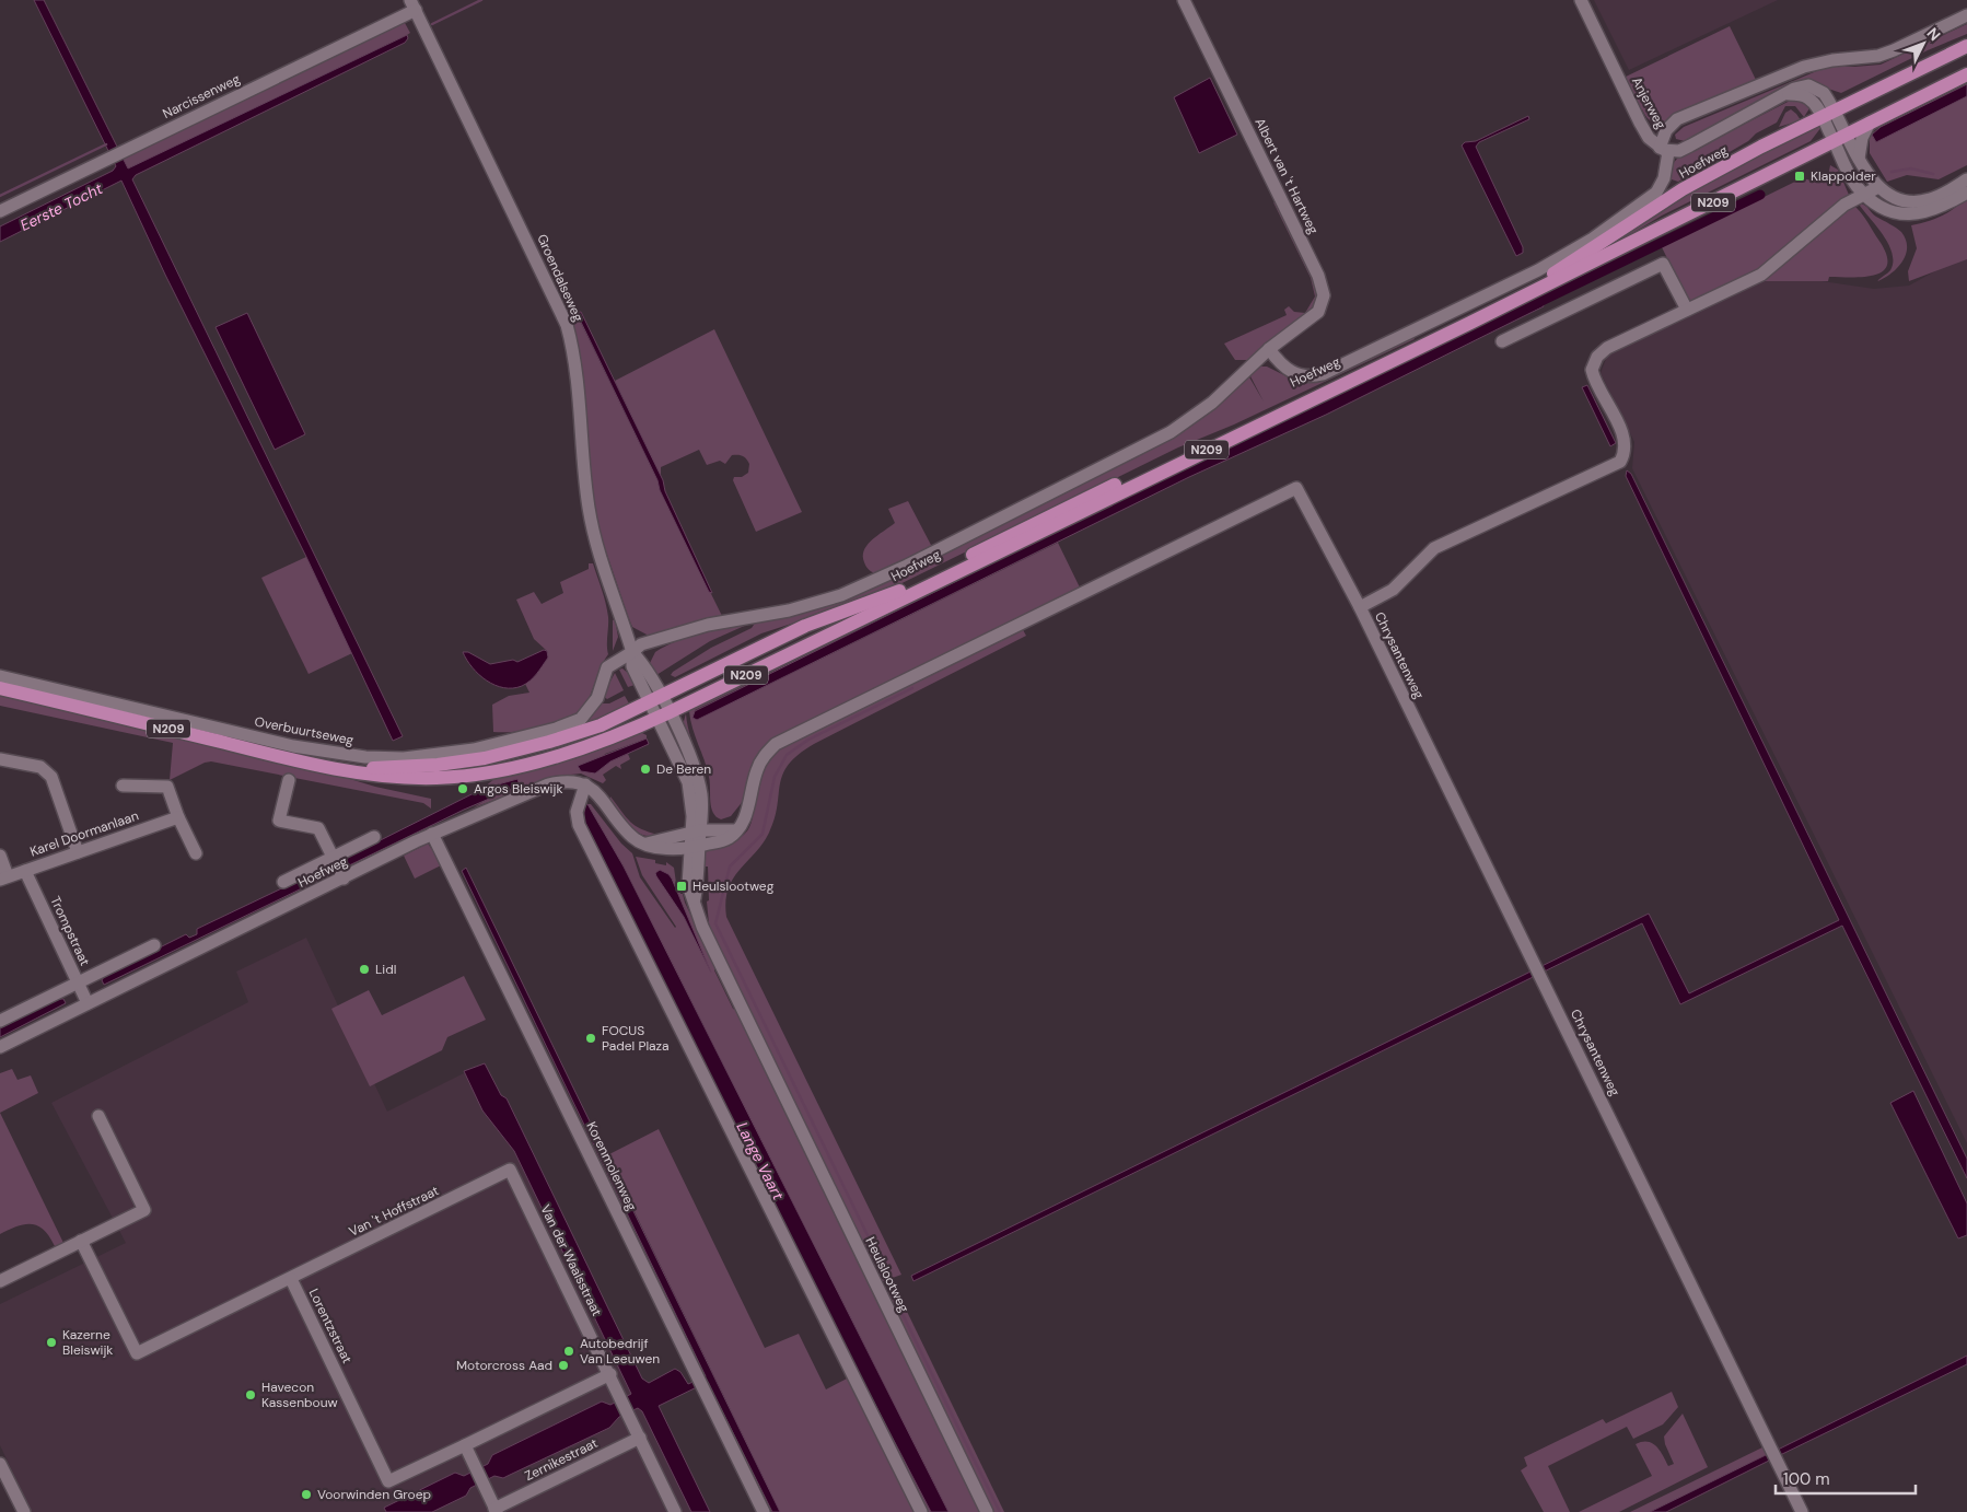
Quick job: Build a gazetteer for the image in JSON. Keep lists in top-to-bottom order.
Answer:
{
  "streets": {
    "main road": ["Hoefweg", "N209", "Overbuurtseweg"],
    "street": [
      "Narcissenweg",
      "Anjerweg",
      "Albert van 't Hartweg",
      "Groendalseweg",
      "Chrysantenweg",
      "Karel Doormanlaan",
      "Trompstraat",
      "Korenmolenweg",
      "Van 't Hoffstraat",
      "Van der Waalsstraat",
      "Heulslootweg",
      "Lorentzstraat",
      "Zernikestraat"
    ]
  },
  "crossings": [
    ["Narcissenweg", "Groendalseweg"],
    ["Anjerweg", "Hoefweg"],
    ["Hoefweg", "Albert van 't Hartweg"],
    ["Hoefweg", "Groendalseweg"],
    ["Hoefweg", "Overbuurtseweg"],
    ["Hoefweg", "Trompstraat"],
    ["Hoefweg", "Korenmolenweg"],
    ["Hoefweg", "Heulslootweg"],
    ["Groendalseweg", "Overbuurtseweg"],
    ["Groendalseweg", "Heulslootweg"],
    ["Overbuurtseweg", "Heulslootweg"],
    ["Karel Doormanlaan", "Trompstraat"],
    ["Van 't Hoffstraat", "Van der Waalsstraat"],
    ["Van 't Hoffstraat", "Lorentzstraat"],
    ["Van der Waalsstraat", "Zernikestraat"]
  ],
  "water": ["Eerste Tocht", "Lange Vaart"],
  "places": {
    "transit": ["Klappolder", "Heulslootweg"],
    "other": [
      "De Beren",
      "Argos Bleiswijk",
      "Lidl",
      "FOCUS Padel Plaza",
      "Kazerne Bleiswijk",
      "Autobedrijf Van Leeuwen",
      "Motorcross Aad",
      "Havecon Kassenbouw",
      "Voorwinden Groep"
    ]
  },
  "scale_bar": "100 m",
  "north": "top right"
}
